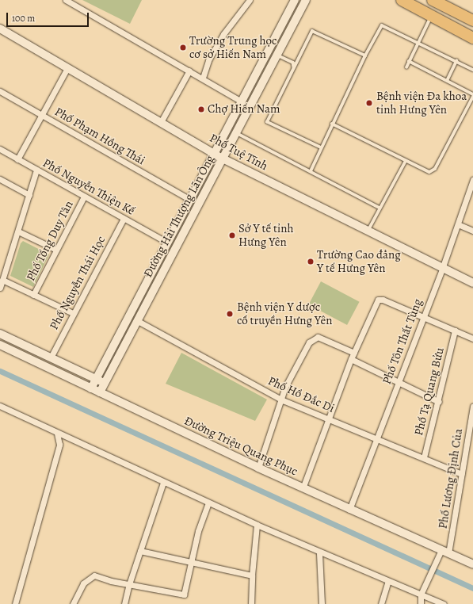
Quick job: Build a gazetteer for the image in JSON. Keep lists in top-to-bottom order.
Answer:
{
  "streets": {
    "street": [
      "Phố Phạm Hồng Thái",
      "Phố Tuệ Tĩnh",
      "Phố Nguyễn Thiện Kế",
      "Đường Hải Thượng Lãn Ông",
      "Phố Tống Duy Tân",
      "Phố Nguyễn Thái Học",
      "Phố Tôn Thất Tùng",
      "Phố Tạ Quang Bửu",
      "Phố Hồ Đắc Di",
      "Đường Triệu Quang Phục",
      "Phố Lương Định Của"
    ]
  },
  "crossings": [
    ["Phố Phạm Hồng Thái", "Đường Hải Thượng Lãn Ông"],
    ["Phố Tuệ Tĩnh", "Đường Hải Thượng Lãn Ông"],
    ["Phố Tuệ Tĩnh", "Phố Tôn Thất Tùng"],
    ["Phố Nguyễn Thiện Kế", "Đường Hải Thượng Lãn Ông"],
    ["Phố Nguyễn Thiện Kế", "Phố Tống Duy Tân"],
    ["Phố Nguyễn Thiện Kế", "Phố Nguyễn Thái Học"],
    ["Đường Hải Thượng Lãn Ông", "Phố Hồ Đắc Di"],
    ["Đường Hải Thượng Lãn Ông", "Đường Triệu Quang Phục"],
    ["Phố Tôn Thất Tùng", "Phố Hồ Đắc Di"],
    ["Phố Tôn Thất Tùng", "Đường Triệu Quang Phục"],
    ["Phố Tạ Quang Bửu", "Phố Hồ Đắc Di"],
    ["Phố Hồ Đắc Di", "Phố Lương Định Của"],
    ["Đường Triệu Quang Phục", "Phố Lương Định Của"]
  ],
  "places": [
    "Trường Trung học cơ sở Hiến Nam",
    "Bệnh viện Đa khoa tỉnh Hưng Yên",
    "Chợ Hiến Nam",
    "Sở Y tế tỉnh Hưng Yên",
    "Trường Cao đẳng Y tế Hưng Yên",
    "Bệnh viện Y dược cổ truyền Hưng Yên"
  ],
  "scale_bar": "100 m"
}
